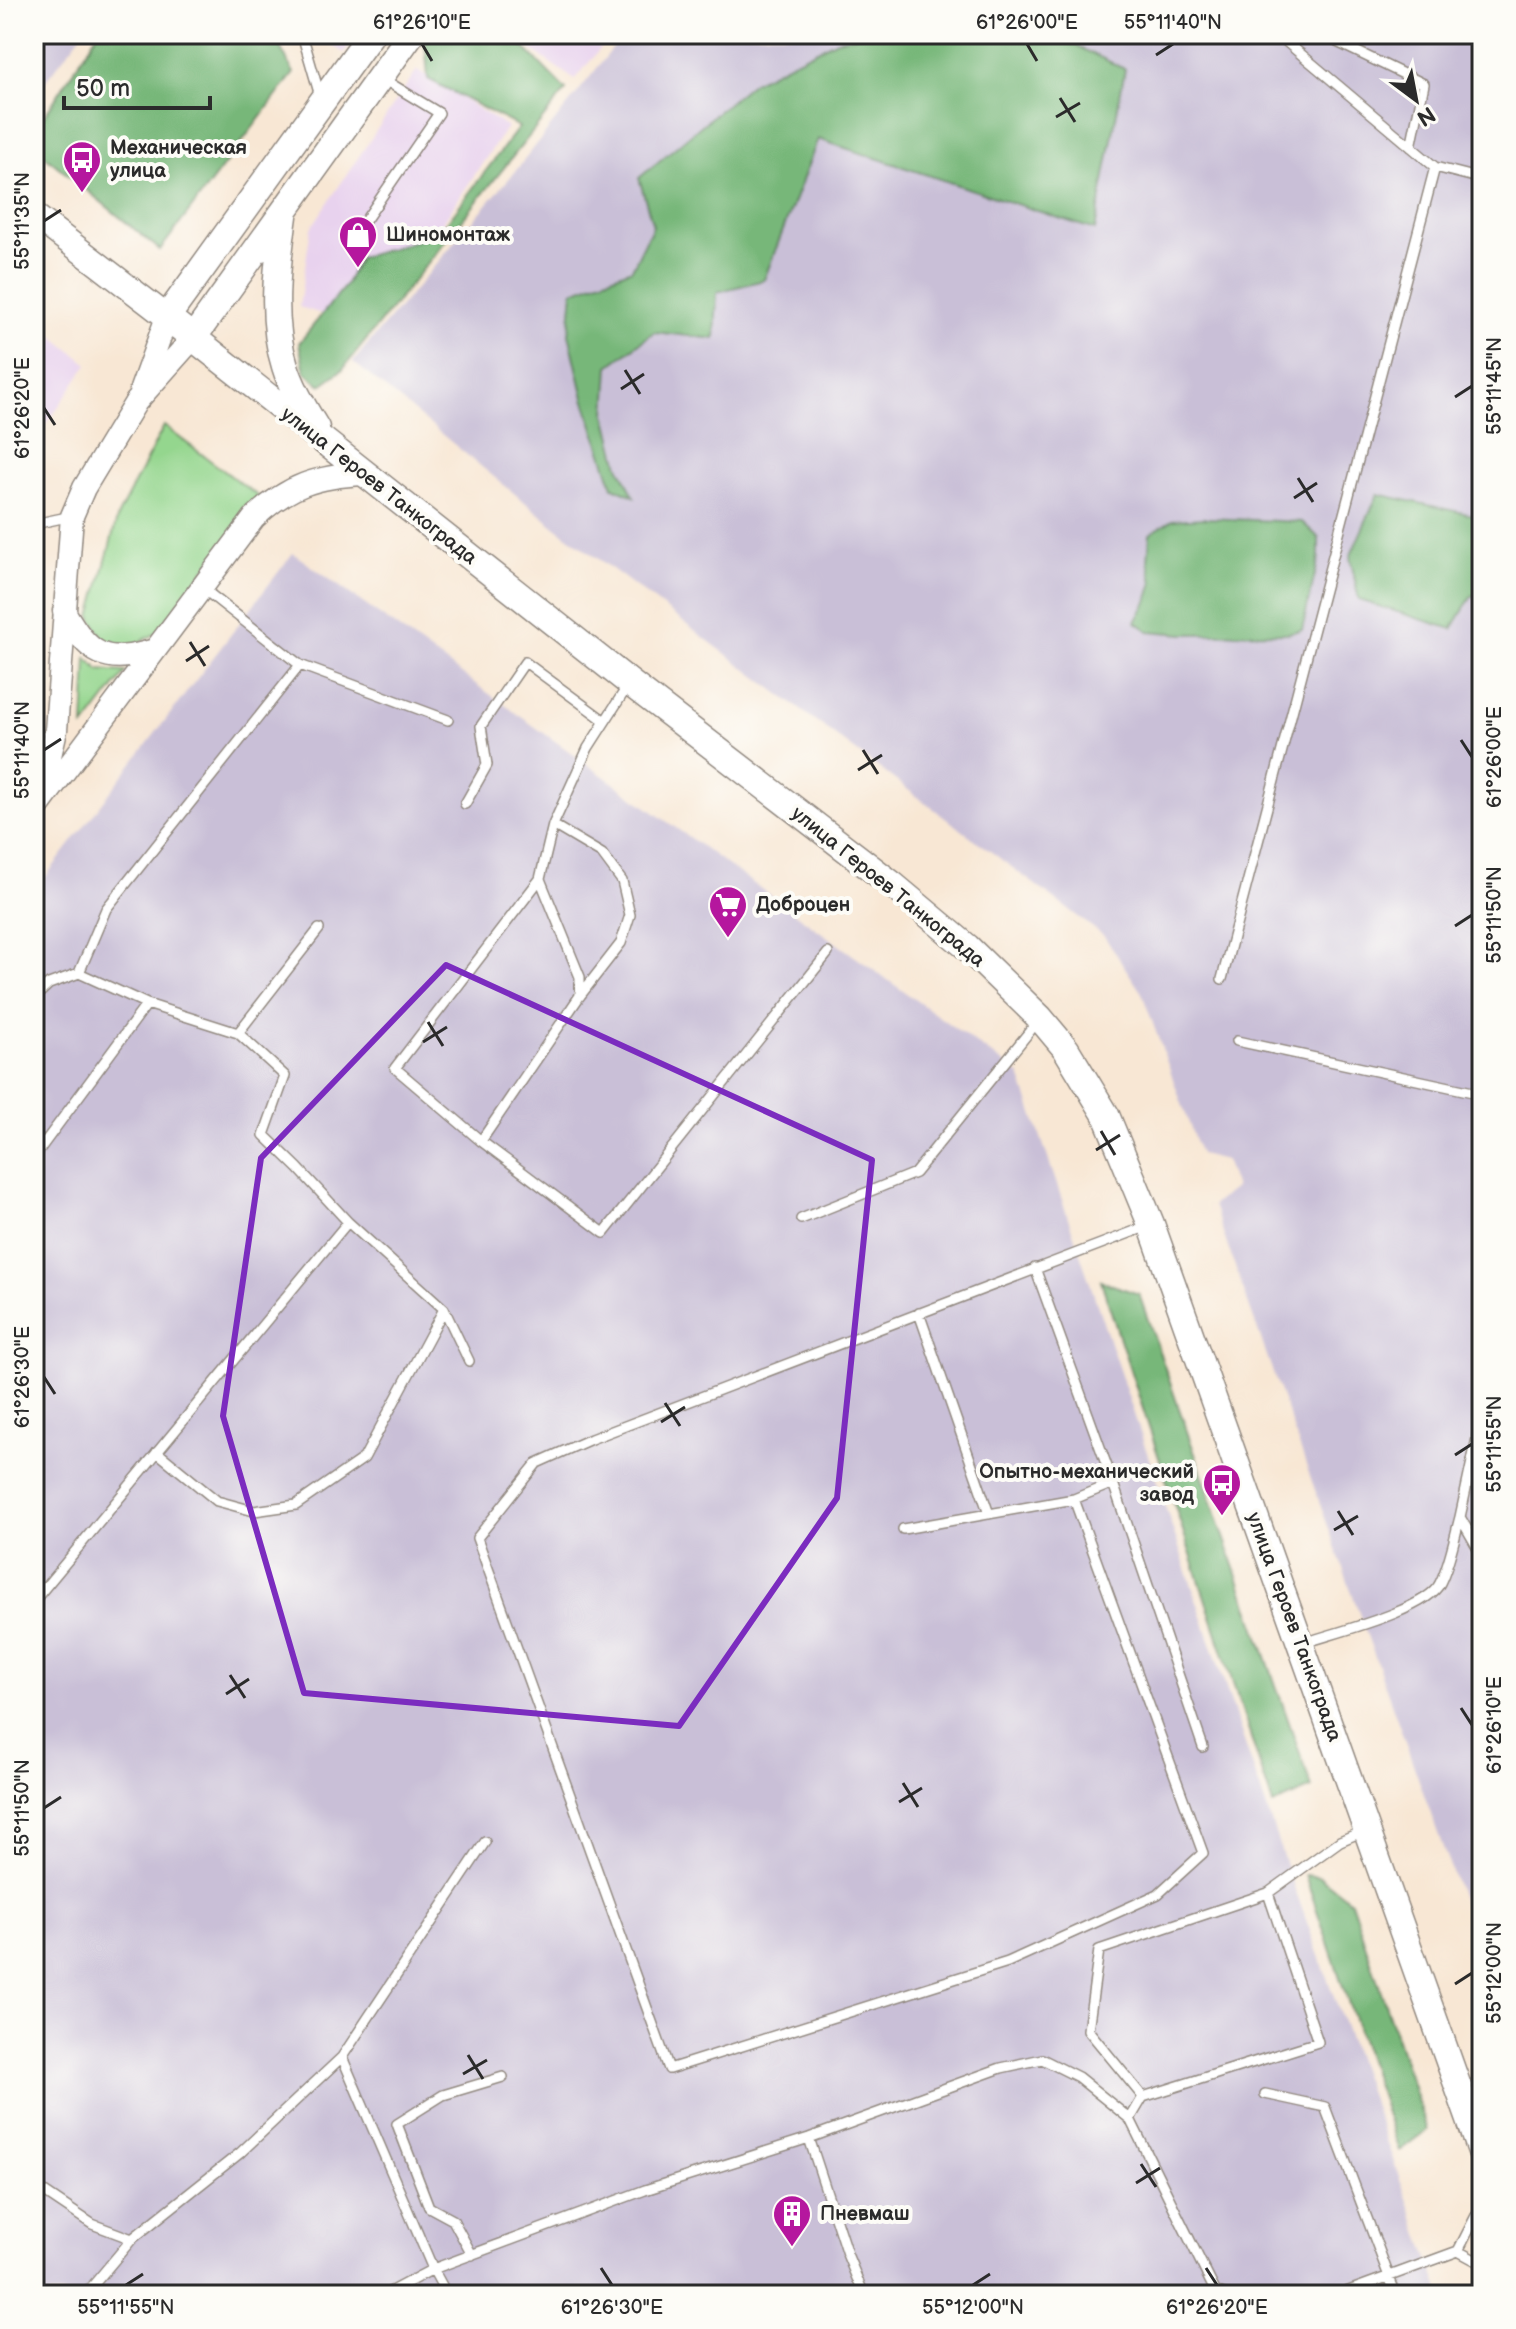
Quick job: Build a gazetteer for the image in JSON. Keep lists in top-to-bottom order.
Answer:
{
  "streets": {
    "main road": ["улица Героев Танкограда"]
  },
  "places": {
    "bus stop": ["Механическая улица", "Опытно-механический завод"],
    "shop": ["Шиномонтаж"],
    "supermarket": ["Доброцен"],
    "building": ["Пневмаш"]
  },
  "scale_bar": "50 m",
  "north": "bottom right",
  "coordinates": [
    "61°26'10\"E",
    "61°26'00\"E",
    "55°11'40\"N",
    "55°11'35\"N",
    "55°11'45\"N",
    "61°26'20\"E",
    "55°11'50\"N",
    "61°26'30\"E",
    "55°11'55\"N",
    "55°12'00\"N"
  ]
}
